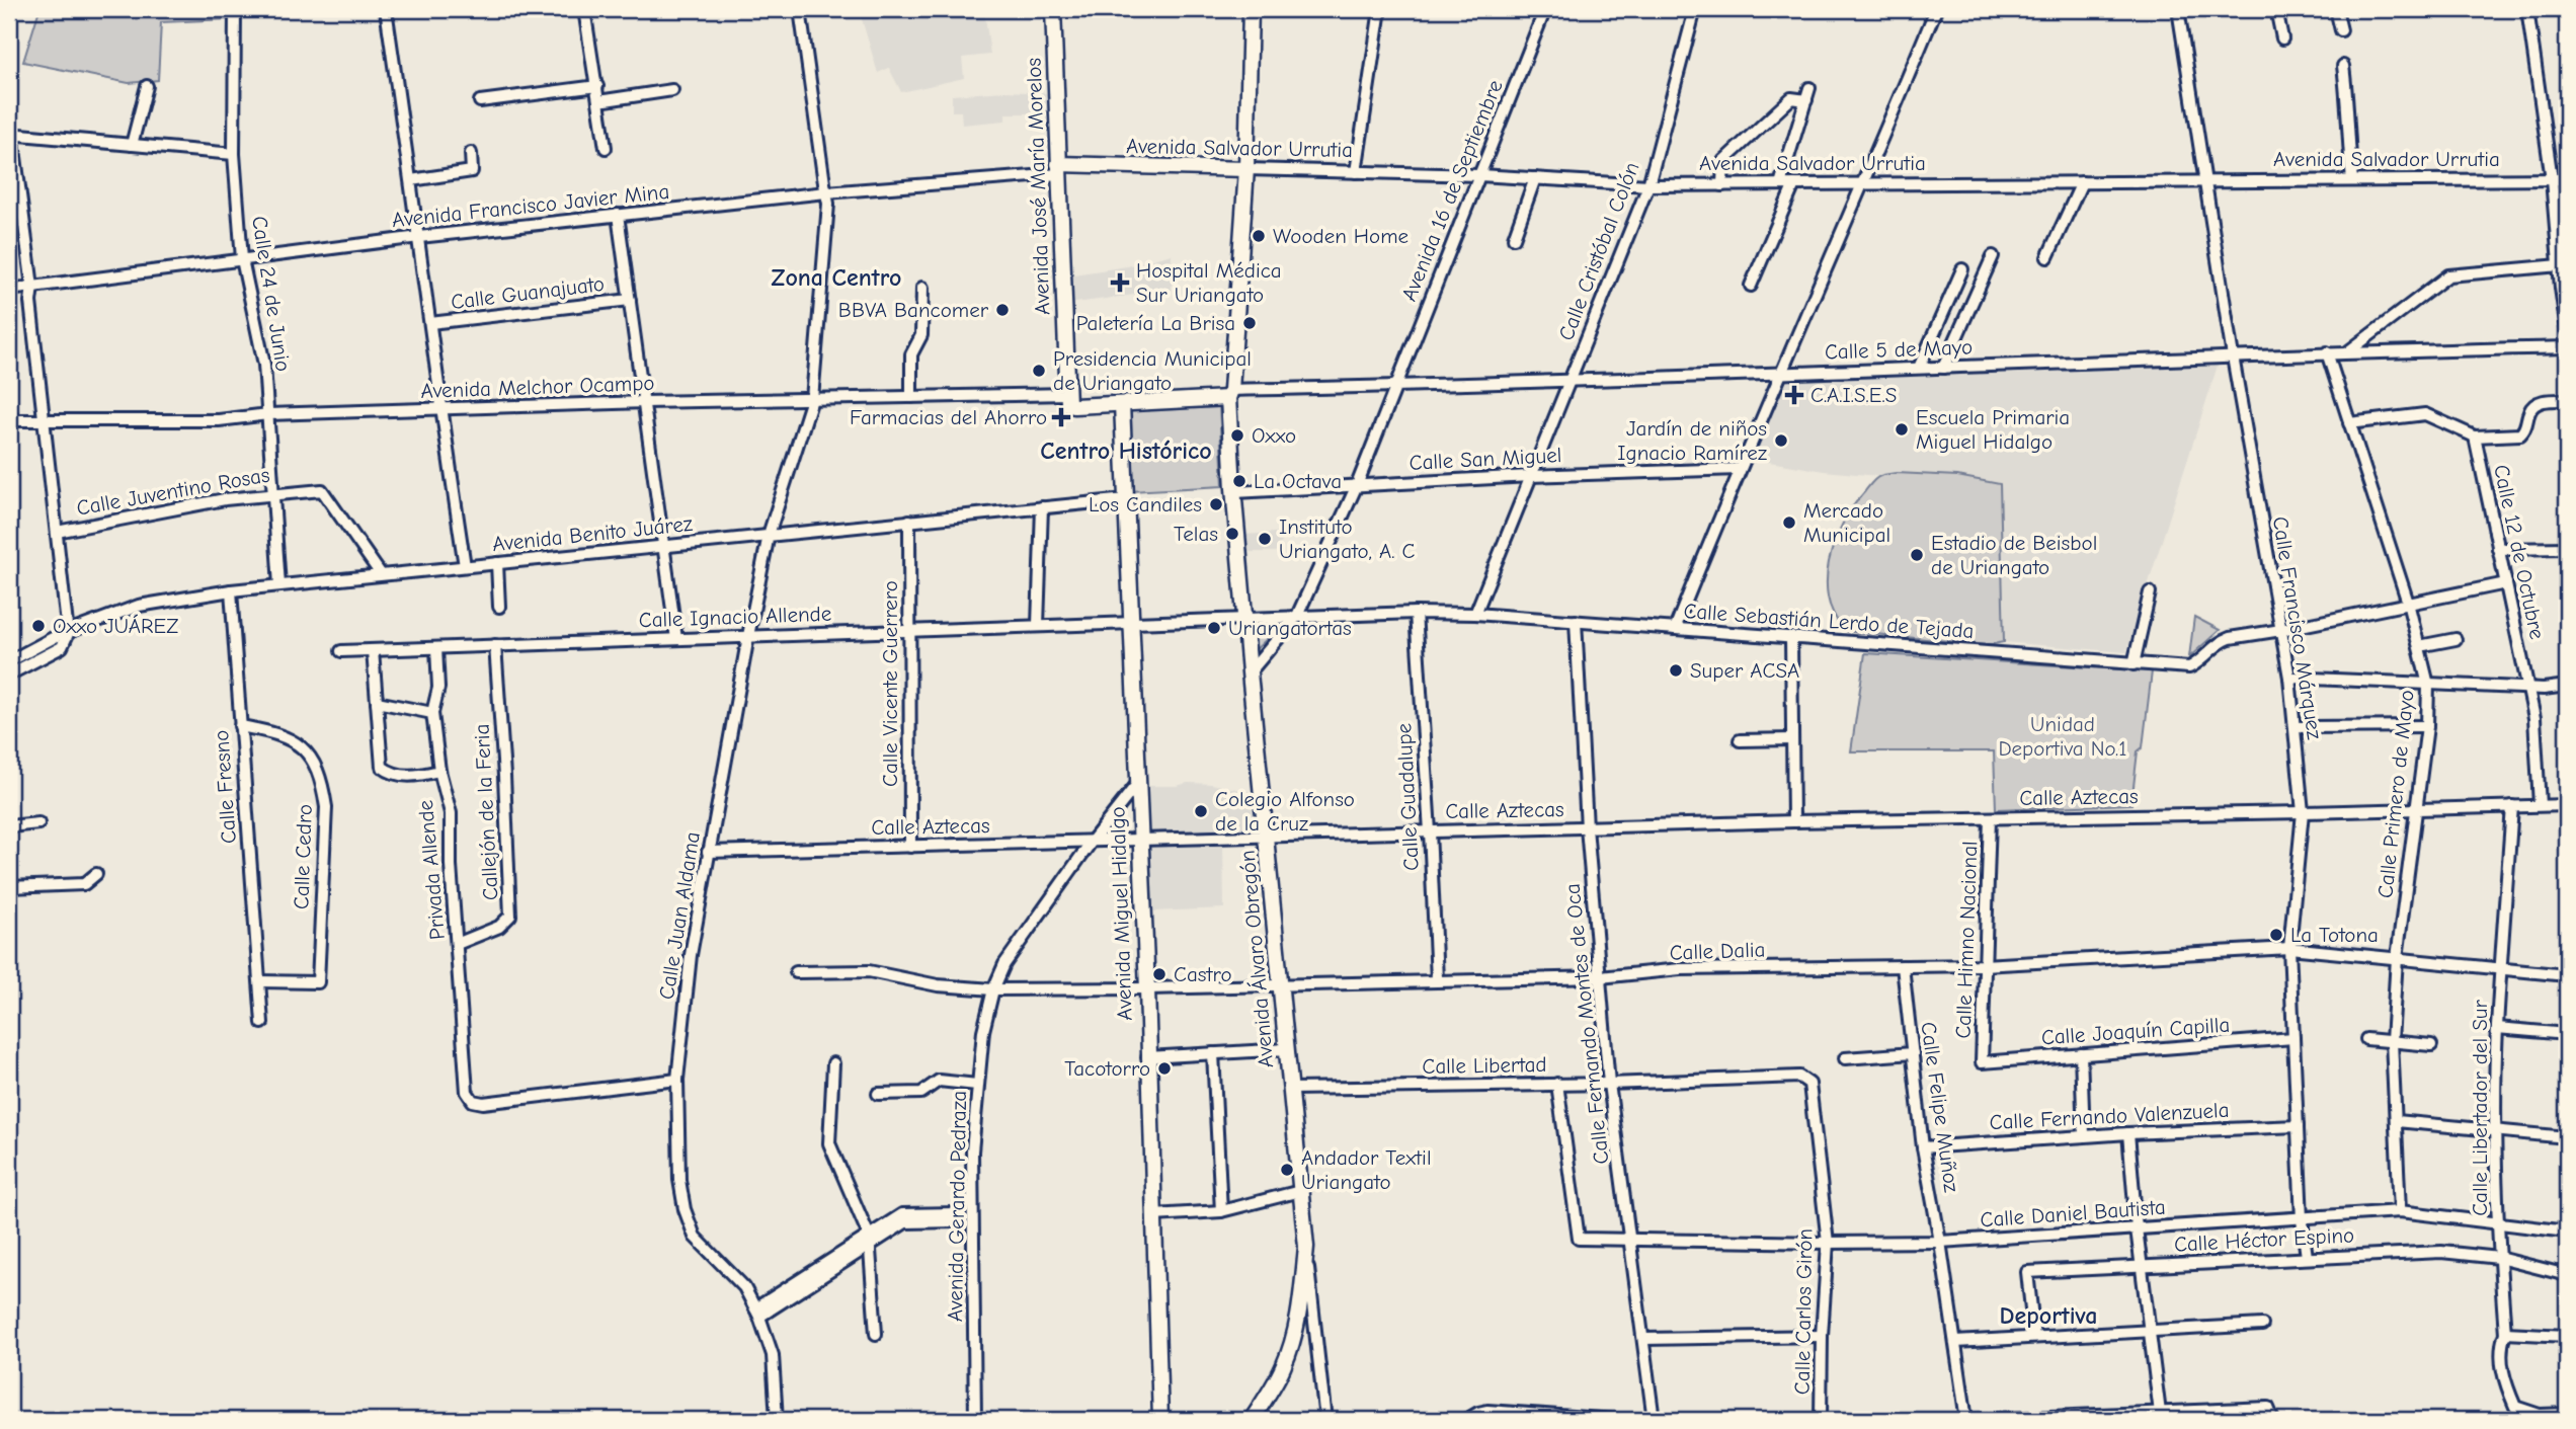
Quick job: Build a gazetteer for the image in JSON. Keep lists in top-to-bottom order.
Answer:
{
  "streets": {
    "main road": [
      "Avenida Salvador Urrutia",
      "Avenida José María Morelos",
      "Avenida Miguel Hidalgo",
      "Avenida Álvaro Obregón"
    ],
    "street": [
      "Avenida 16 de Septiembre",
      "Avenida Francisco Javier Mina",
      "Calle Cristóbal Colón",
      "Calle Guanajuato",
      "Calle 24 de Junio",
      "Calle 5 de Mayo",
      "Avenida Melchor Ocampo",
      "Calle San Miguel",
      "Calle Juventino Rosas",
      "Avenida Benito Juárez",
      "Calle 12 de Octubre",
      "Calle Ignacio Allende",
      "Calle Sebastián Lerdo de Tejada",
      "Calle Francisco Márquez",
      "Calle Vicente Guerrero",
      "Calle Fresno",
      "Calle Primero de Mayo",
      "Calle Guadalupe",
      "Calle Aztecas",
      "Callejón de la Feria",
      "Calle Cedro",
      "Privada Allende",
      "Calle Juan Aldama",
      "Calle Himno Nacional",
      "Calle Dalia",
      "Calle Fernando Montes de Oca",
      "Calle Joaquín Capilla",
      "Calle Libertad",
      "Calle Felipe Muñoz",
      "Calle Libertador del Sur",
      "Calle Fernando Valenzuela",
      "Avenida Gerardo Pedraza",
      "Calle Daniel Bautista",
      "Calle Héctor Espino",
      "Calle Carlos Girón"
    ]
  },
  "crossings": [
    ["Avenida Salvador Urrutia", "Avenida José María Morelos"],
    ["Avenida Salvador Urrutia", "Avenida 16 de Septiembre"],
    ["Avenida Salvador Urrutia", "Avenida Francisco Javier Mina"],
    ["Avenida Salvador Urrutia", "Calle Cristóbal Colón"],
    ["Avenida Salvador Urrutia", "Calle Francisco Márquez"],
    ["Avenida Salvador Urrutia", "Avenida Álvaro Obregón"],
    ["Avenida José María Morelos", "Avenida Francisco Javier Mina"],
    ["Avenida José María Morelos", "Avenida Melchor Ocampo"],
    ["Avenida 16 de Septiembre", "Calle 5 de Mayo"],
    ["Avenida 16 de Septiembre", "Calle San Miguel"],
    ["Avenida 16 de Septiembre", "Calle Sebastián Lerdo de Tejada"],
    ["Avenida 16 de Septiembre", "Avenida Álvaro Obregón"],
    ["Avenida Francisco Javier Mina", "Calle 24 de Junio"],
    ["Avenida Francisco Javier Mina", "Calle Juan Aldama"],
    ["Calle Cristóbal Colón", "Calle 5 de Mayo"],
    ["Calle Cristóbal Colón", "Calle San Miguel"],
    ["Calle Cristóbal Colón", "Calle Sebastián Lerdo de Tejada"],
    ["Calle 24 de Junio", "Avenida Melchor Ocampo"],
    ["Calle 24 de Junio", "Calle Juventino Rosas"],
    ["Calle 24 de Junio", "Avenida Benito Juárez"],
    ["Calle 5 de Mayo", "Calle Francisco Márquez"],
    ["Calle 5 de Mayo", "Calle Primero de Mayo"],
    ["Calle 5 de Mayo", "Avenida Álvaro Obregón"],
    ["Avenida Melchor Ocampo", "Calle Juan Aldama"],
    ["Calle San Miguel", "Avenida Álvaro Obregón"],
    ["Calle Juventino Rosas", "Avenida Benito Juárez"],
    ["Avenida Benito Juárez", "Calle Vicente Guerrero"],
    ["Avenida Benito Juárez", "Calle Fresno"],
    ["Avenida Benito Juárez", "Avenida Miguel Hidalgo"],
    ["Avenida Benito Juárez", "Calle Juan Aldama"],
    ["Calle 12 de Octubre", "Calle Sebastián Lerdo de Tejada"],
    ["Calle 12 de Octubre", "Calle Aztecas"],
    ["Calle Ignacio Allende", "Calle Sebastián Lerdo de Tejada"],
    ["Calle Ignacio Allende", "Calle Vicente Guerrero"],
    ["Calle Ignacio Allende", "Callejón de la Feria"],
    ["Calle Ignacio Allende", "Privada Allende"],
    ["Calle Ignacio Allende", "Avenida Miguel Hidalgo"],
    ["Calle Ignacio Allende", "Calle Juan Aldama"],
    ["Calle Sebastián Lerdo de Tejada", "Calle Francisco Márquez"],
    ["Calle Sebastián Lerdo de Tejada", "Calle Primero de Mayo"],
    ["Calle Sebastián Lerdo de Tejada", "Calle Guadalupe"],
    ["Calle Sebastián Lerdo de Tejada", "Avenida Miguel Hidalgo"],
    ["Calle Sebastián Lerdo de Tejada", "Avenida Álvaro Obregón"],
    ["Calle Sebastián Lerdo de Tejada", "Calle Fernando Montes de Oca"],
    ["Calle Francisco Márquez", "Calle Aztecas"],
    ["Calle Francisco Márquez", "Calle Dalia"],
    ["Calle Francisco Márquez", "Calle Joaquín Capilla"],
    ["Calle Francisco Márquez", "Calle Fernando Valenzuela"],
    ["Calle Francisco Márquez", "Calle Daniel Bautista"],
    ["Calle Francisco Márquez", "Calle Héctor Espino"],
    ["Calle Vicente Guerrero", "Calle Aztecas"],
    ["Calle Fresno", "Calle Cedro"],
    ["Calle Primero de Mayo", "Calle Aztecas"],
    ["Calle Primero de Mayo", "Calle Dalia"],
    ["Calle Primero de Mayo", "Calle Daniel Bautista"],
    ["Calle Guadalupe", "Calle Aztecas"],
    ["Calle Guadalupe", "Calle Dalia"],
    ["Calle Aztecas", "Avenida Miguel Hidalgo"],
    ["Calle Aztecas", "Calle Juan Aldama"],
    ["Calle Aztecas", "Calle Himno Nacional"],
    ["Calle Aztecas", "Avenida Álvaro Obregón"],
    ["Calle Aztecas", "Calle Fernando Montes de Oca"],
    ["Calle Aztecas", "Calle Libertador del Sur"],
    ["Calle Aztecas", "Avenida Gerardo Pedraza"],
    ["Callejón de la Feria", "Privada Allende"],
    ["Privada Allende", "Calle Juan Aldama"],
    ["Avenida Miguel Hidalgo", "Calle Dalia"],
    ["Avenida Miguel Hidalgo", "Avenida Gerardo Pedraza"],
    ["Calle Himno Nacional", "Calle Dalia"],
    ["Calle Himno Nacional", "Calle Joaquín Capilla"],
    ["Calle Dalia", "Avenida Álvaro Obregón"],
    ["Calle Dalia", "Calle Fernando Montes de Oca"],
    ["Calle Dalia", "Calle Felipe Muñoz"],
    ["Calle Dalia", "Calle Libertador del Sur"],
    ["Calle Dalia", "Avenida Gerardo Pedraza"],
    ["Avenida Álvaro Obregón", "Calle Libertad"],
    ["Calle Fernando Montes de Oca", "Calle Libertad"],
    ["Calle Fernando Montes de Oca", "Calle Daniel Bautista"],
    ["Calle Libertad", "Calle Daniel Bautista"],
    ["Calle Libertad", "Calle Carlos Girón"],
    ["Calle Felipe Muñoz", "Calle Fernando Valenzuela"],
    ["Calle Felipe Muñoz", "Calle Daniel Bautista"],
    ["Calle Libertador del Sur", "Calle Daniel Bautista"],
    ["Calle Libertador del Sur", "Calle Héctor Espino"],
    ["Calle Daniel Bautista", "Calle Carlos Girón"]
  ],
  "districts": ["Zona Centro", "Centro Histórico", "Deportiva"],
  "parks": ["Unidad Deportiva No.1"],
  "places": {
    "other": [
      "Wooden Home",
      "BBVA Bancomer",
      "Paletería La Brisa",
      "Presidencia Municipal de Uriangato",
      "Escuela Primaria Miguel Hidalgo",
      "Oxxo",
      "Jardín de niños Ignacio Ramírez",
      "La Octava",
      "Los Candiles",
      "Mercado Municipal",
      "Telas",
      "Instituto Uriangato, A. C",
      "Estadio de Beisbol de Uriangato",
      "Oxxo JUÁREZ",
      "Uriangatortas",
      "Super ACSA",
      "Colegio Alfonso de la Cruz",
      "La Totona",
      "Castro",
      "Tacotorro",
      "Andador Textil Uriangato"
    ],
    "health": ["Hospital Médica Sur Uriangato", "C.A.I.S.E.S", "Farmacias del Ahorro"]
  }
}
